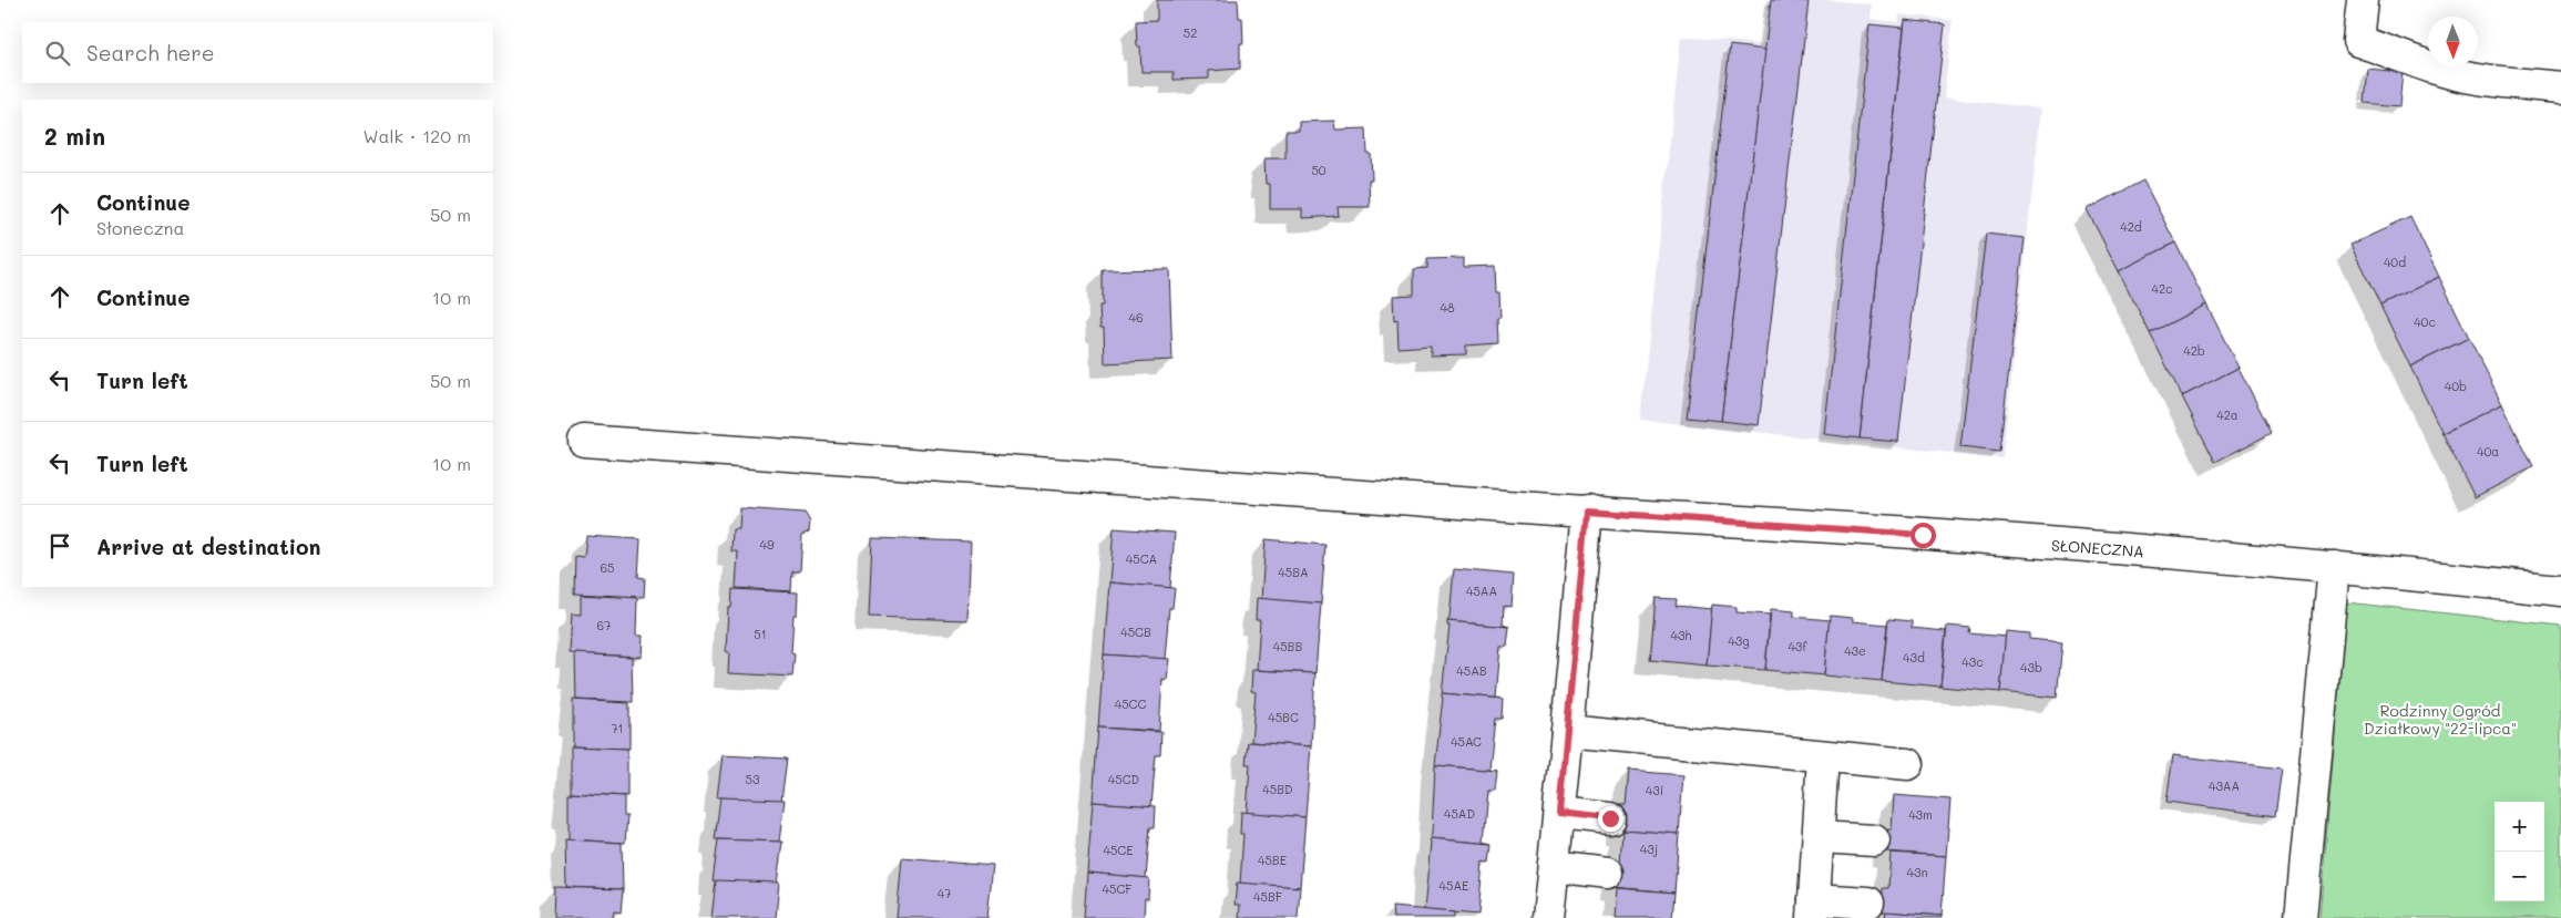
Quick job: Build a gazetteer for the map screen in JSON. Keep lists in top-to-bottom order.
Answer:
{
  "streets": {
    "street": ["SŁONECZNA"]
  },
  "parks": ["Rodzinny Ogród Działkowy \"22-lipca\""],
  "house_numbers": [
    "52",
    "50",
    "42d",
    "40d",
    "42c",
    "48",
    "46",
    "40c",
    "42b",
    "40b",
    "42a",
    "40a",
    "49",
    "45CA",
    "65",
    "45BA",
    "45AA",
    "67",
    "45CB",
    "51",
    "43h",
    "43g",
    "45BB",
    "43f",
    "43e",
    "43d",
    "43c",
    "43b",
    "45AB",
    "45CC",
    "45BC",
    "71",
    "45AC",
    "53",
    "45CD",
    "43AA",
    "45BD",
    "43i",
    "45AD",
    "43m",
    "43j",
    "45CE",
    "45BE",
    "43n",
    "45AE",
    "45CF",
    "47",
    "45BF"
  ],
  "north": "bottom",
  "page": {
    "search": "Search here",
    "heading": ["2 min", "Walk · 120 m"],
    "list": [
      ["Continue", "Słoneczna", "50 m"],
      ["Continue", "10 m"],
      ["Turn left", "50 m"],
      ["Turn left", "10 m"],
      "Arrive at destination"
    ],
    "map_buttons": ["+", "−"]
  }
}
